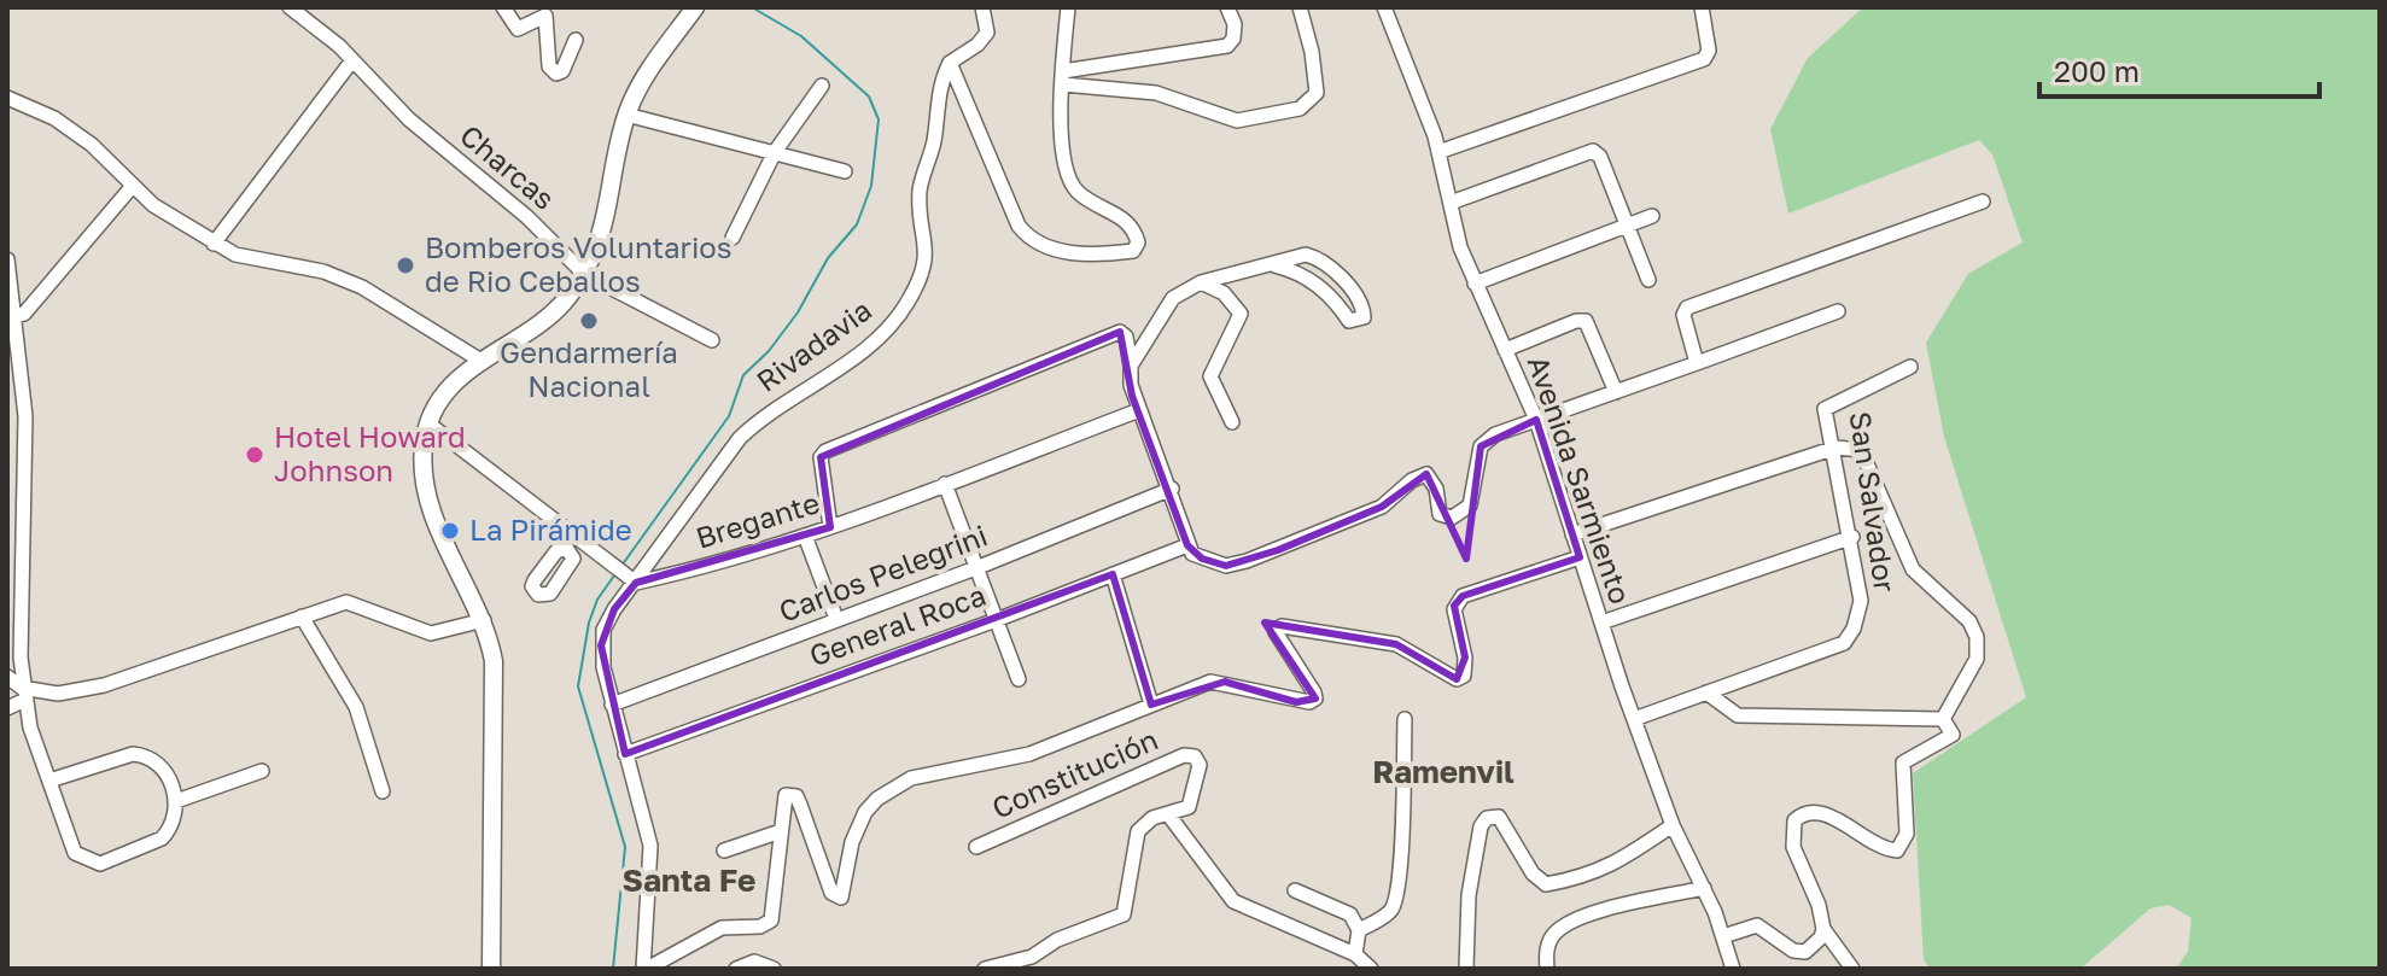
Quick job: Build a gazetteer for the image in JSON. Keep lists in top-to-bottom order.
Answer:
{
  "streets": {
    "street": [
      "Charcas",
      "Rivadavia",
      "Avenida Sarmiento",
      "San Salvador",
      "Bregante",
      "Carlos Pelegrini",
      "General Roca",
      "Constitución"
    ]
  },
  "crossings": [
    ["Rivadavia", "Bregante"],
    ["Rivadavia", "Carlos Pelegrini"],
    ["Rivadavia", "General Roca"],
    ["Avenida Sarmiento", "San Salvador"]
  ],
  "districts": ["Ramenvil", "Santa Fe"],
  "places": [
    "Bomberos Voluntarios de Rio Ceballos",
    "Gendarmería Nacional",
    "Hotel Howard Johnson",
    "La Pirámide"
  ],
  "scale_bar": "200 m"
}
